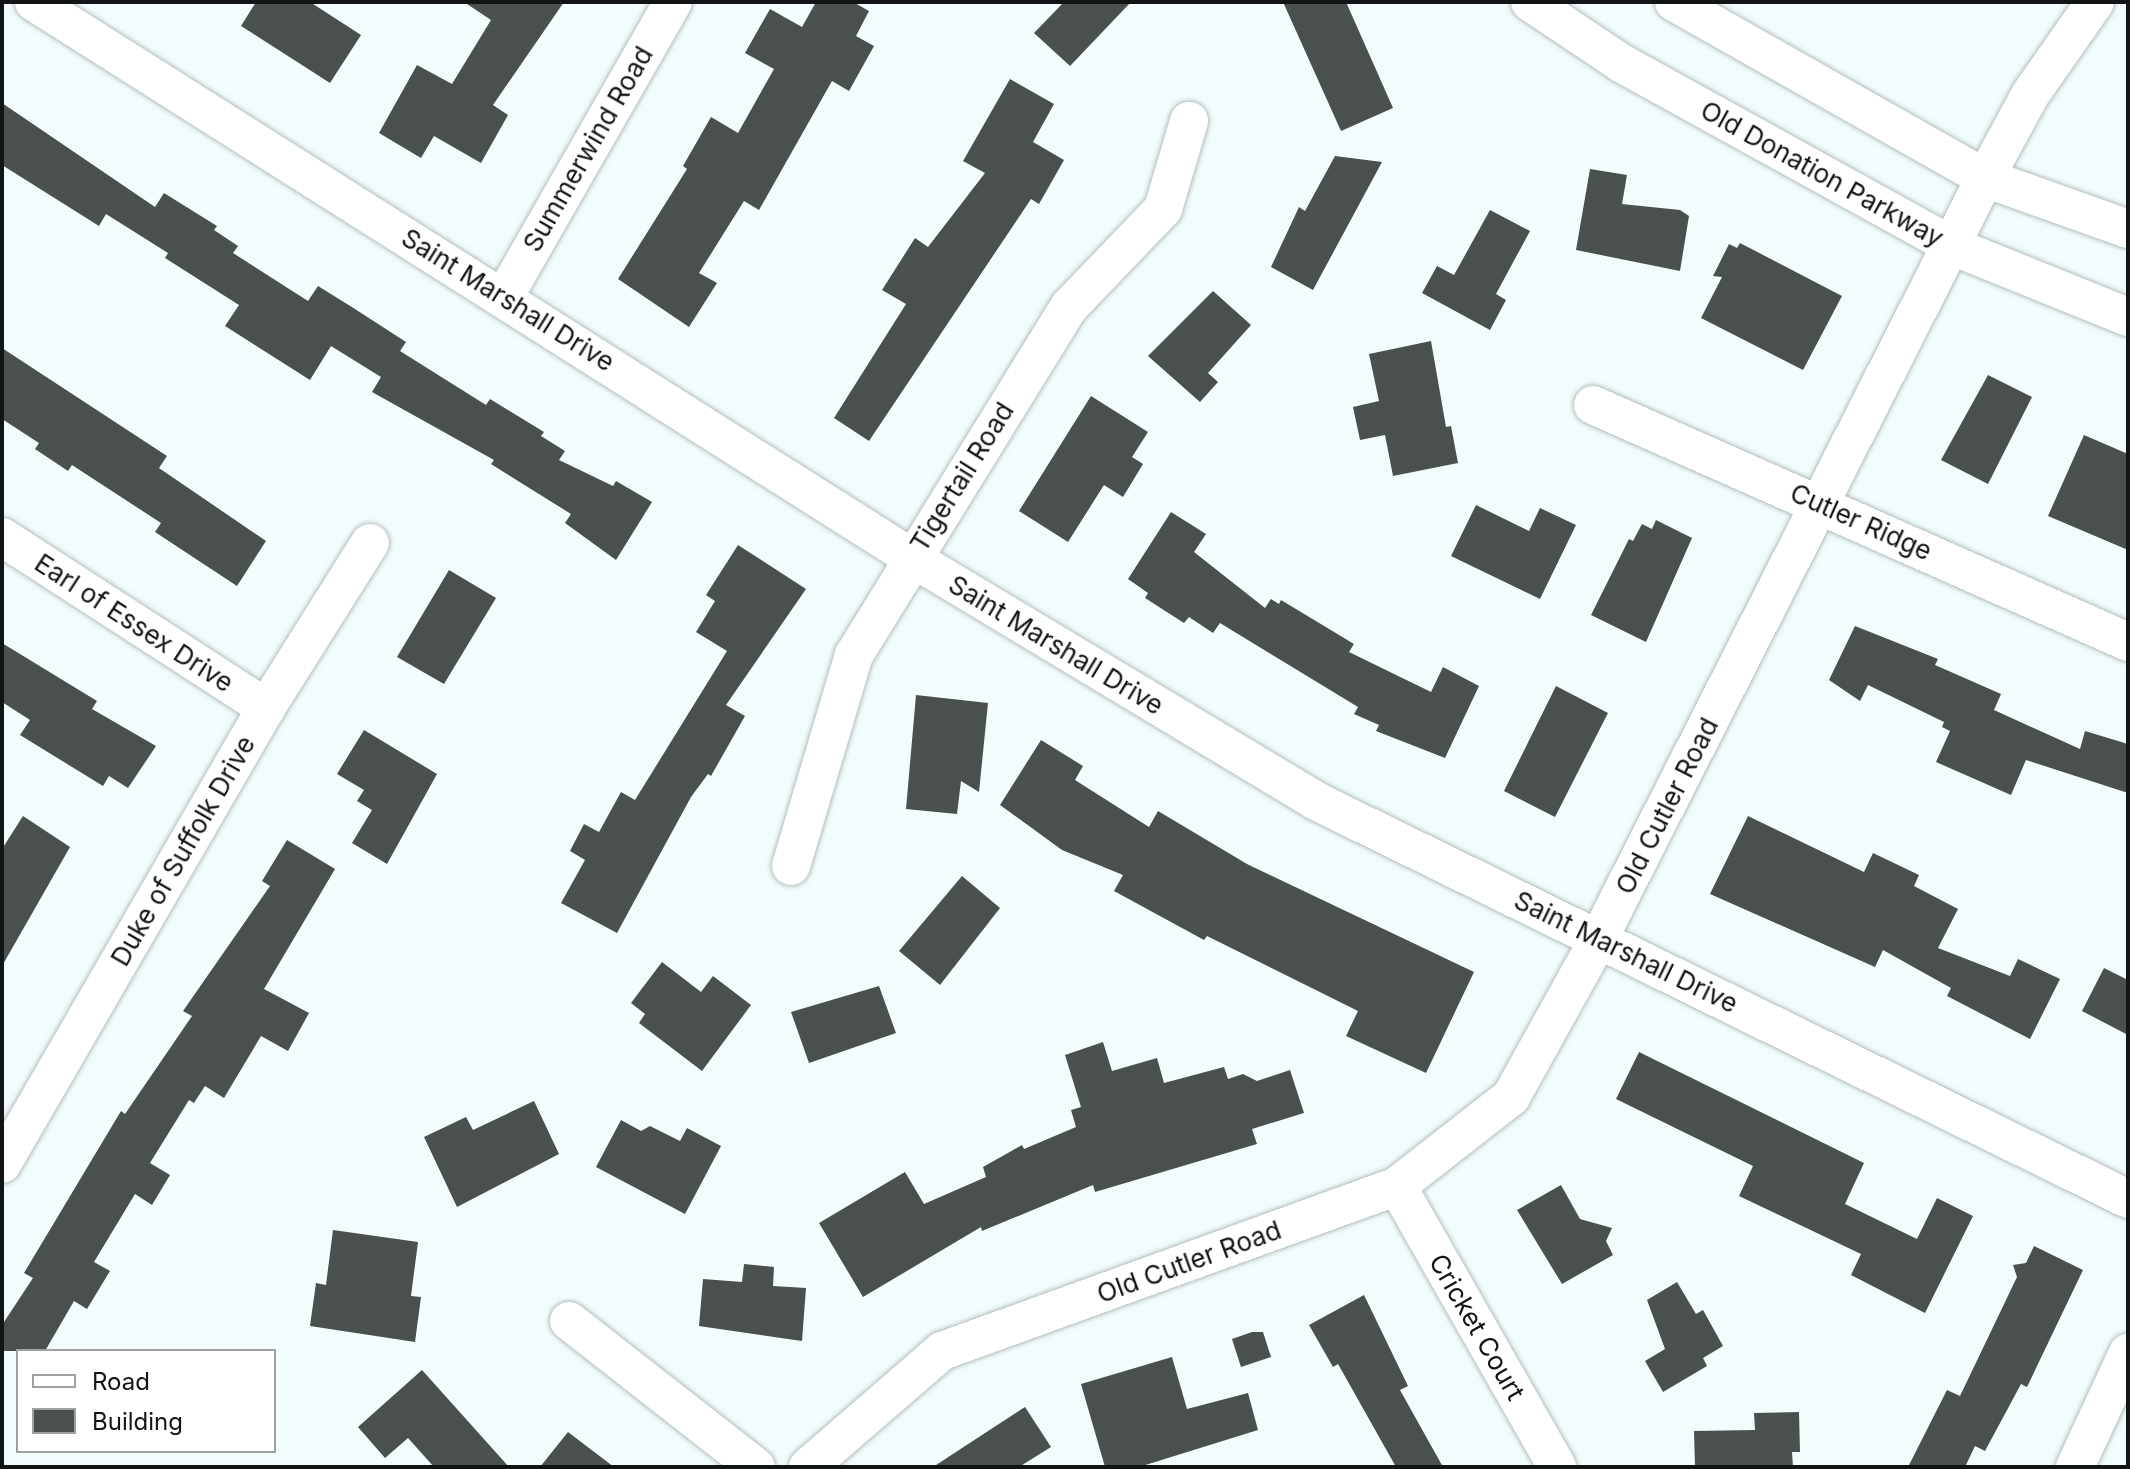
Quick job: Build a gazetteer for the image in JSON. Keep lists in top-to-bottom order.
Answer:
{
  "streets": {
    "street": [
      "Summerwind Road",
      "Old Donation Parkway",
      "Saint Marshall Drive",
      "Tigertail Road",
      "Cutler Ridge",
      "Earl of Essex Drive",
      "Old Cutler Road",
      "Duke of Suffolk Drive",
      "Cricket Court"
    ]
  },
  "crossings": [
    ["Summerwind Road", "Saint Marshall Drive"],
    ["Old Donation Parkway", "Old Cutler Road"],
    ["Saint Marshall Drive", "Tigertail Road"],
    ["Saint Marshall Drive", "Old Cutler Road"],
    ["Cutler Ridge", "Old Cutler Road"],
    ["Earl of Essex Drive", "Duke of Suffolk Drive"],
    ["Old Cutler Road", "Cricket Court"]
  ],
  "legend": ["Road", "Building"]
}
